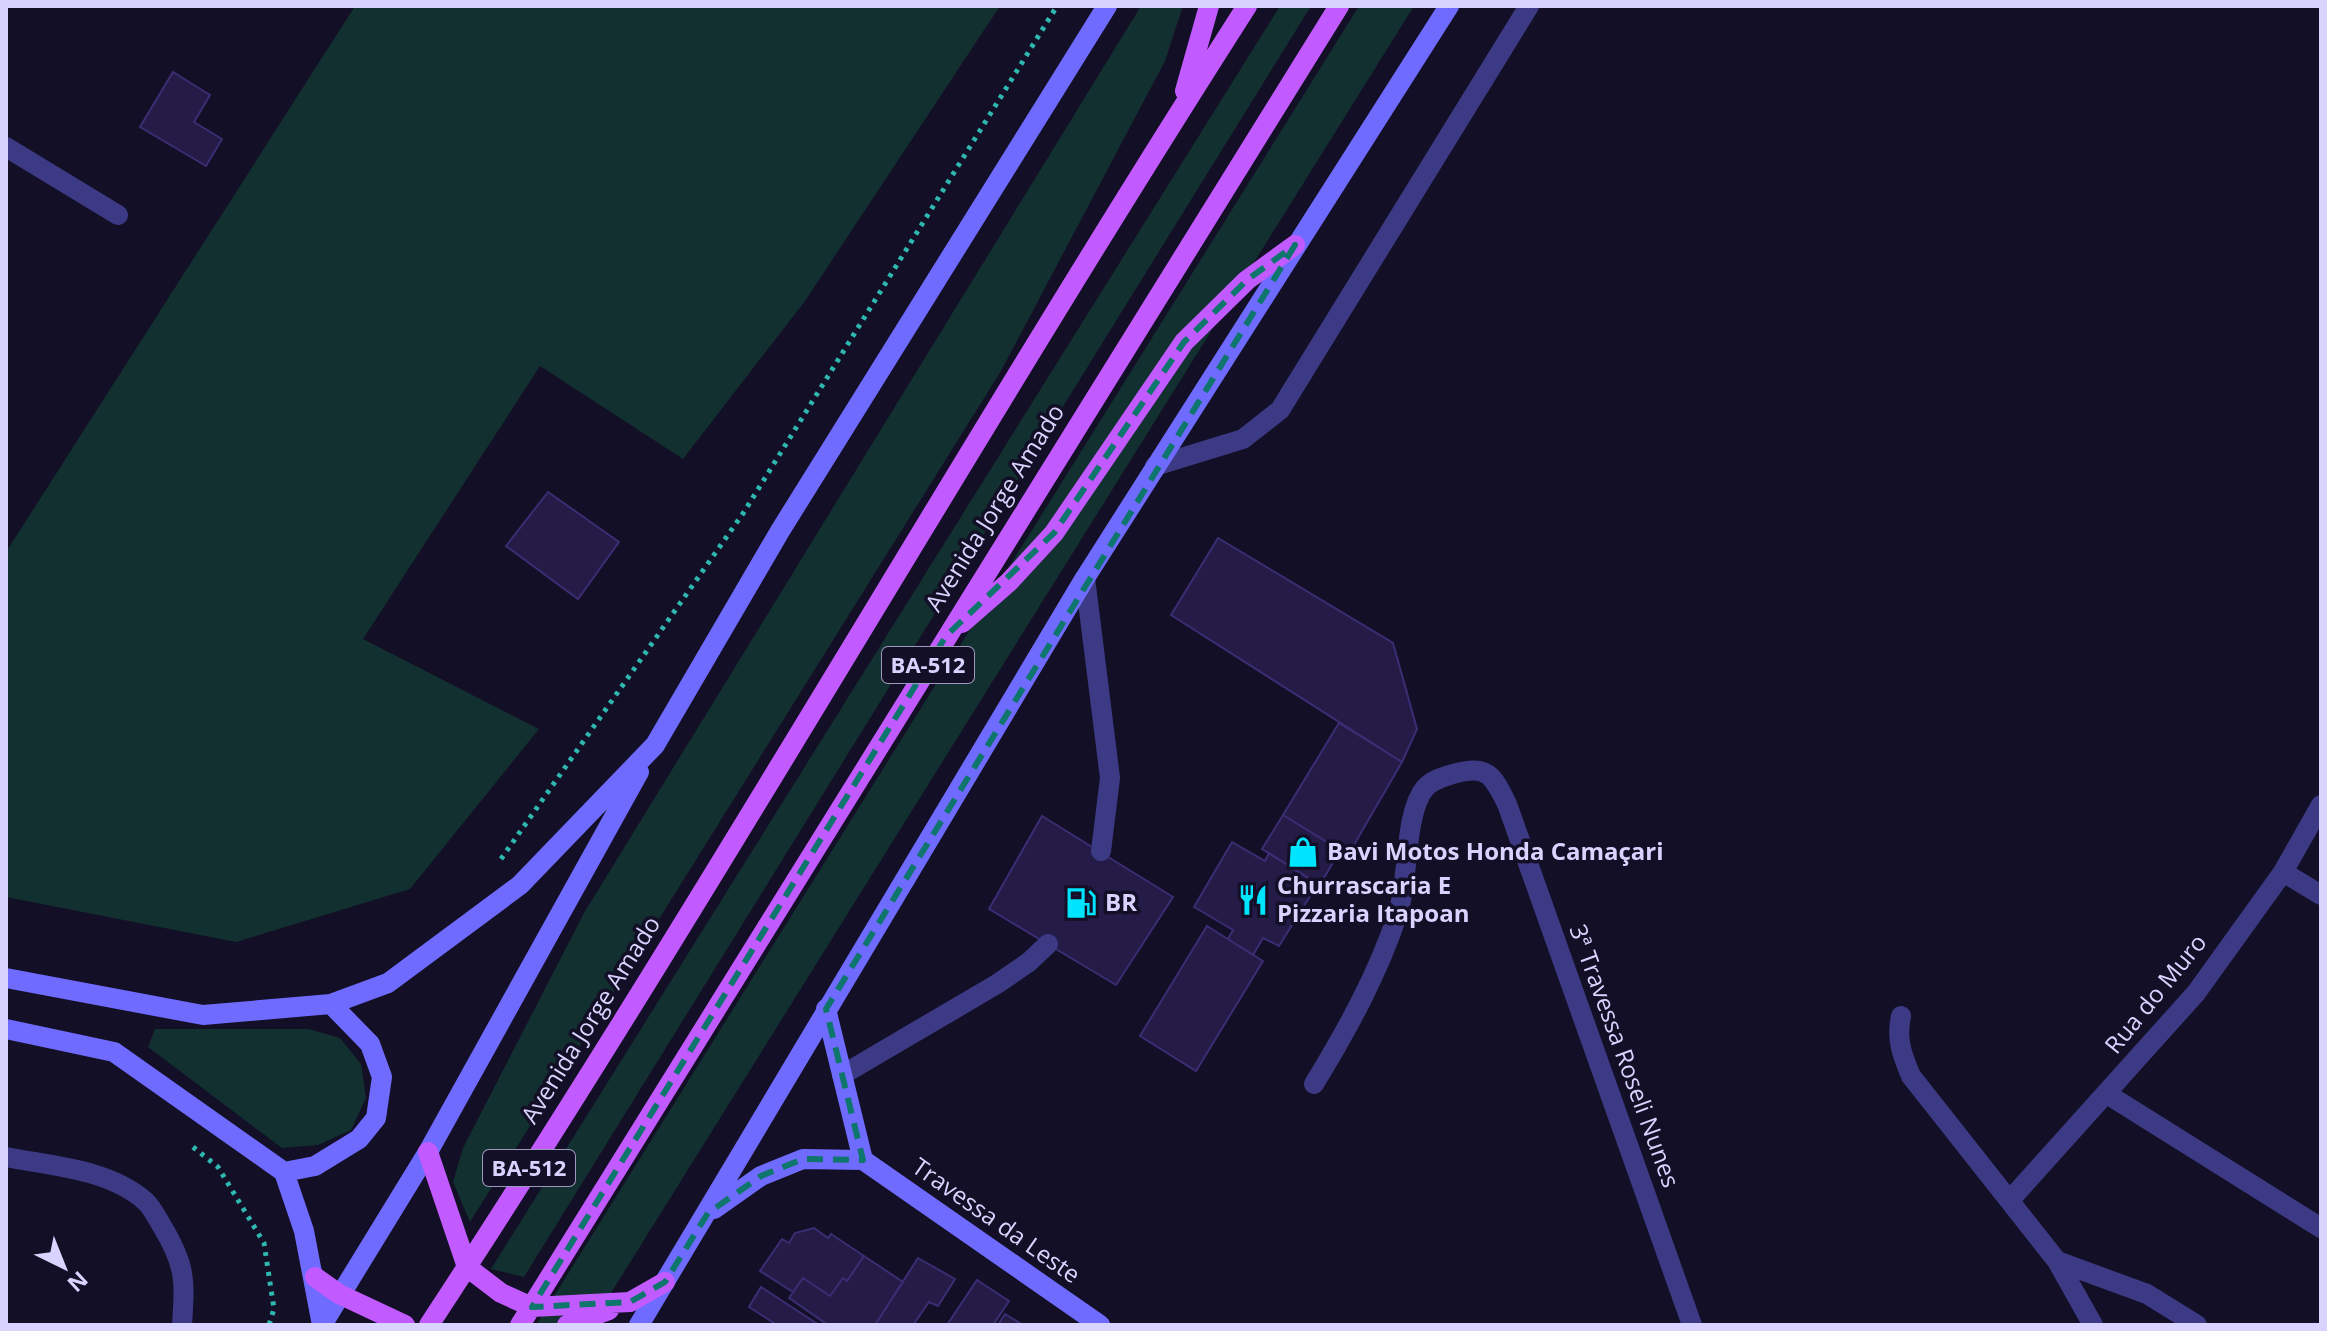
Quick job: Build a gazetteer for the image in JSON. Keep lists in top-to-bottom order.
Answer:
{
  "streets": {
    "main road": ["Avenida Jorge Amado", "BA-512"],
    "street": ["Rua do Muro", "3ª Travessa Roseli Nunes", "Travessa da Leste"]
  },
  "places": {
    "shop": ["Bavi Motos Honda Camaçari"],
    "restaurant": ["Churrascaria E Pizzaria Itapoan"],
    "fuel station": ["BR"]
  },
  "north": "bottom right"
}
